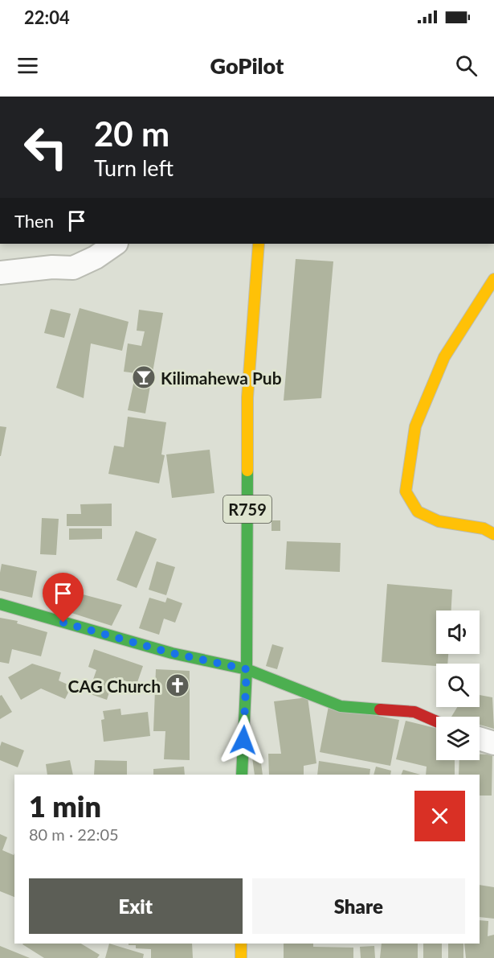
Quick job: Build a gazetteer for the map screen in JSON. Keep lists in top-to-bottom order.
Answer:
{
  "streets": {
    "street": ["R759"]
  },
  "places": {
    "bar": ["Kilimahewa Pub"],
    "church": ["CAG Church"]
  },
  "page": {
    "status": "22:04",
    "header": "GoPilot",
    "turn": ["20 m", "Turn left"],
    "then": "Then",
    "heading": ["1 min", "80 m · 22:05"],
    "buttons": ["Exit", "Share"]
  }
}
